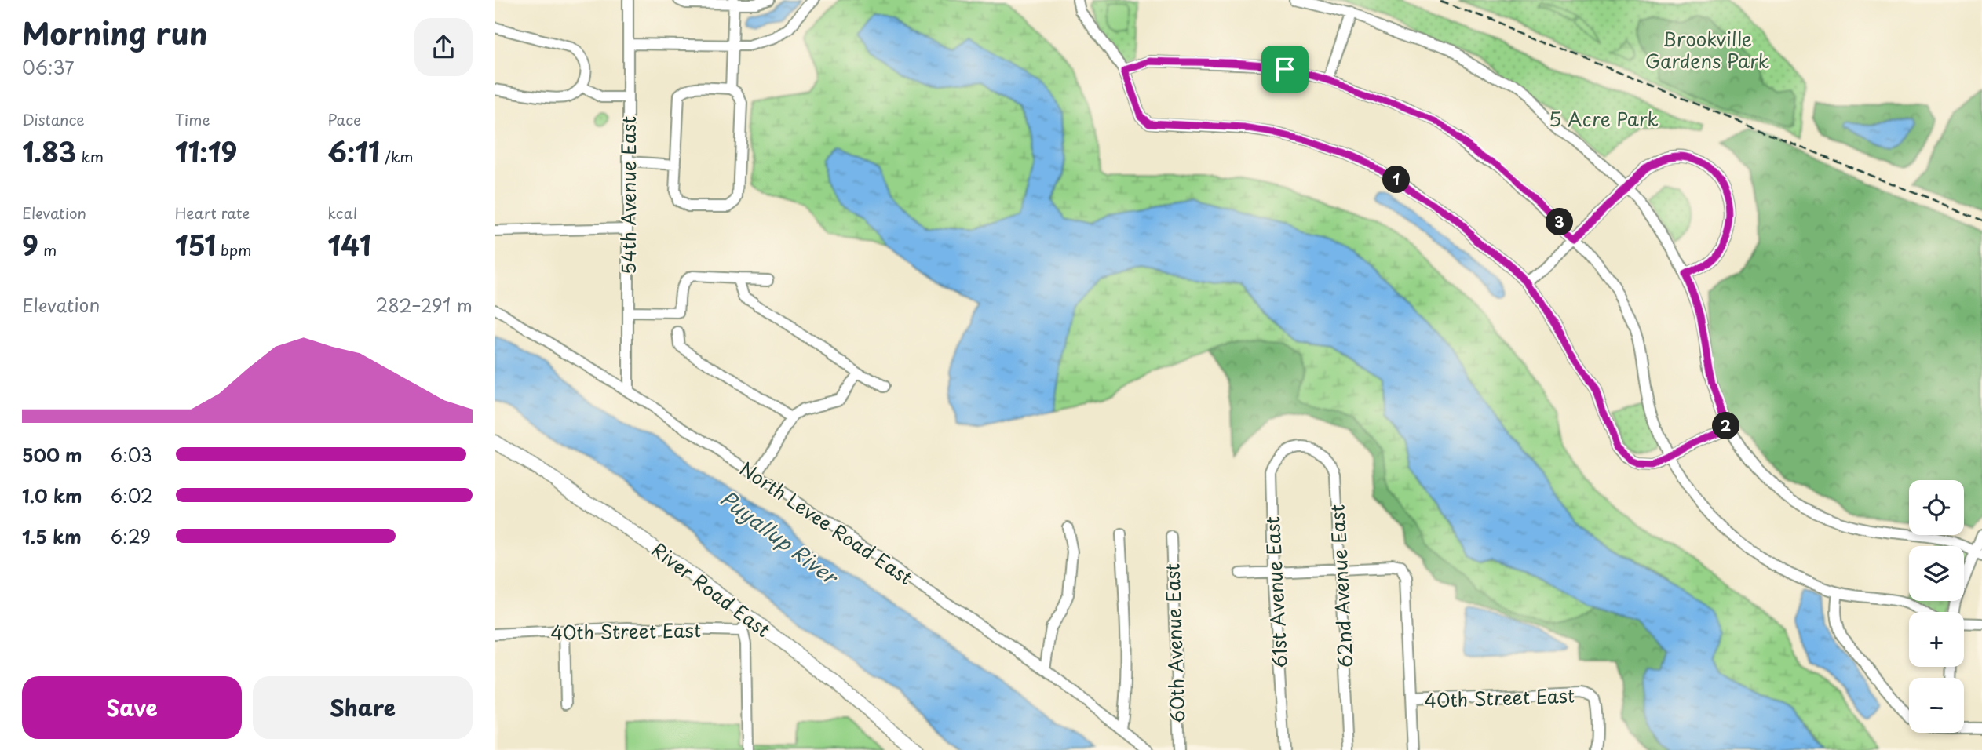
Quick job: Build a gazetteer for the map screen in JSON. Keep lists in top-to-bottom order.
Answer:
{
  "streets": {
    "main road": ["River Road East"],
    "street": [
      "54th Avenue East",
      "North Levee Road East",
      "62nd Avenue East",
      "61st Avenue East",
      "40th Street East",
      "60th Avenue East"
    ]
  },
  "crossings": [
    ["54th Avenue East", "North Levee Road East"],
    ["62nd Avenue East", "61st Avenue East"]
  ],
  "water": ["Puyallup River"],
  "parks": ["Brookville Gardens Park", "5 Acre Park"],
  "page": {
    "heading": ["Morning run", "06:37"],
    "stats": [
      ["Distance", "1.83 km"],
      ["Time", "11:19"],
      ["Pace", "6:11 /km"],
      ["Elevation", "9 m"],
      ["Heart rate", "151 bpm"],
      ["kcal", "141"]
    ],
    "pins": ["1", "3", "2"],
    "chart": ["Elevation", "282–291 m"],
    "list": [
      {
        "name": "500 m",
        "note": "6:03"
      },
      {
        "name": "1.0 km",
        "note": "6:02"
      },
      {
        "name": "1.5 km",
        "note": "6:29"
      }
    ],
    "map_buttons": ["+", "−"],
    "buttons": ["Save", "Share"]
  }
}
